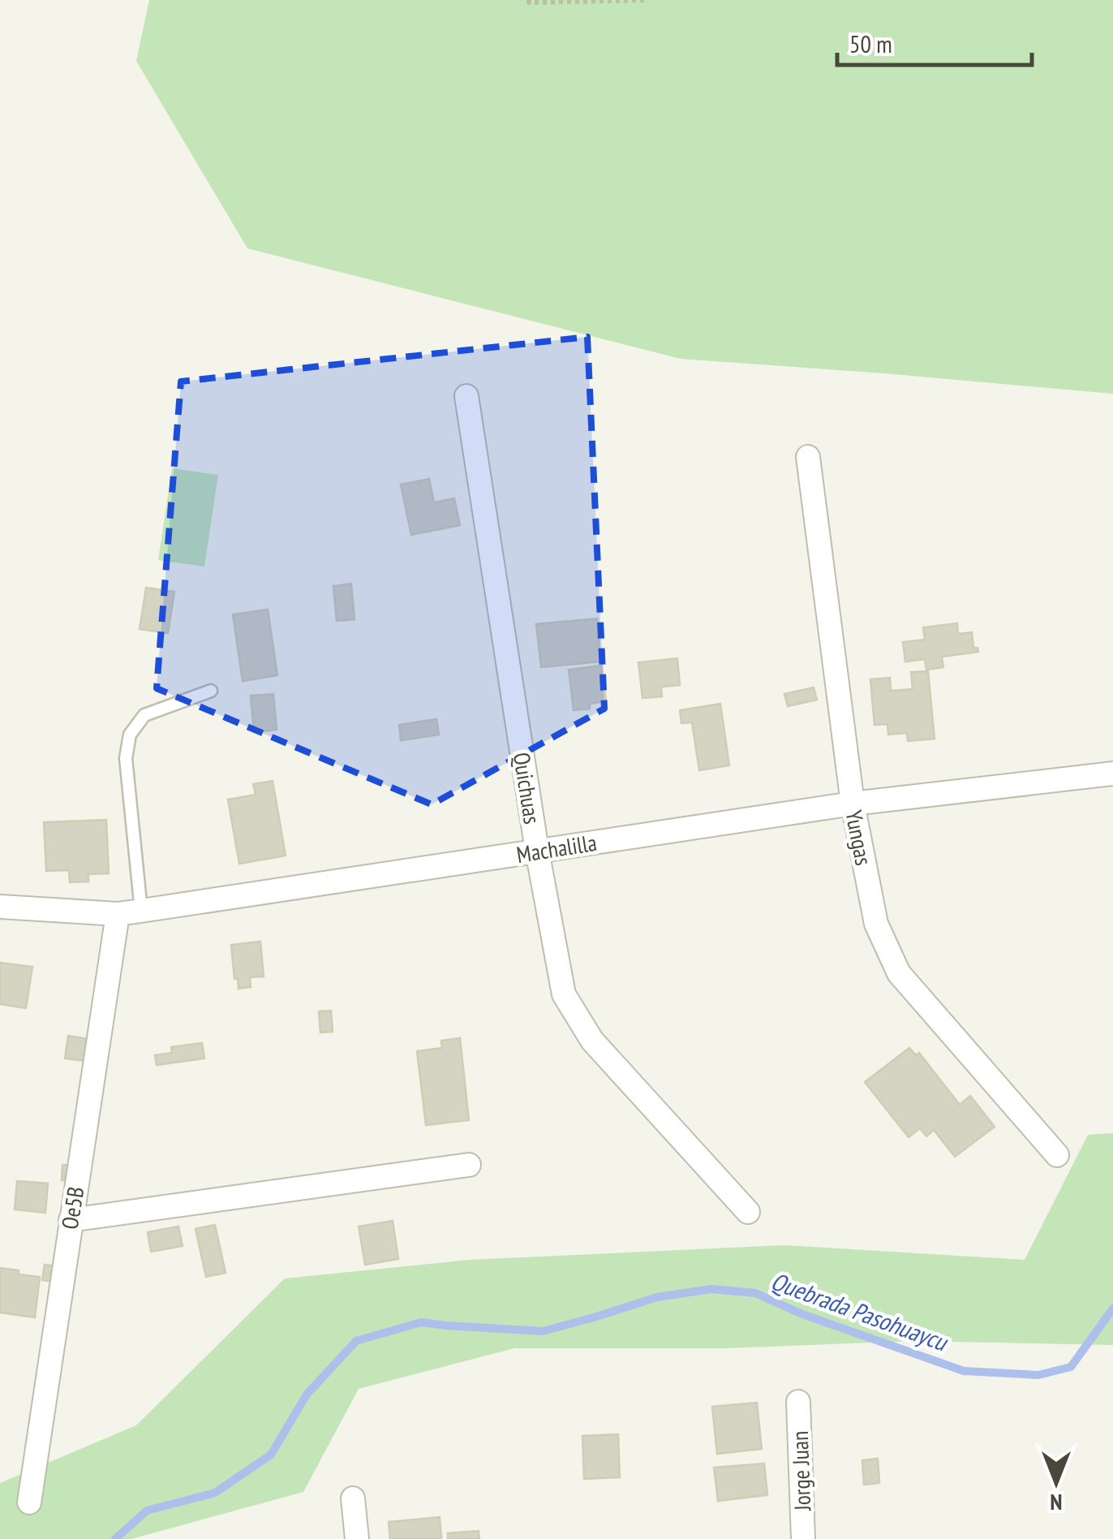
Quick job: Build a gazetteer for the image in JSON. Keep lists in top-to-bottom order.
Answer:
{
  "streets": {
    "street": [
      "Quichuas",
      "Yungas",
      "Machalilla",
      "Oe5B",
      "Jorge Juan"
    ]
  },
  "crossings": [
    ["Quichuas", "Machalilla"],
    ["Yungas", "Machalilla"],
    ["Machalilla", "Oe5B"]
  ],
  "water": ["Quebrada Pasohuaycu"],
  "scale_bar": "50 m",
  "north": "bottom"
}
